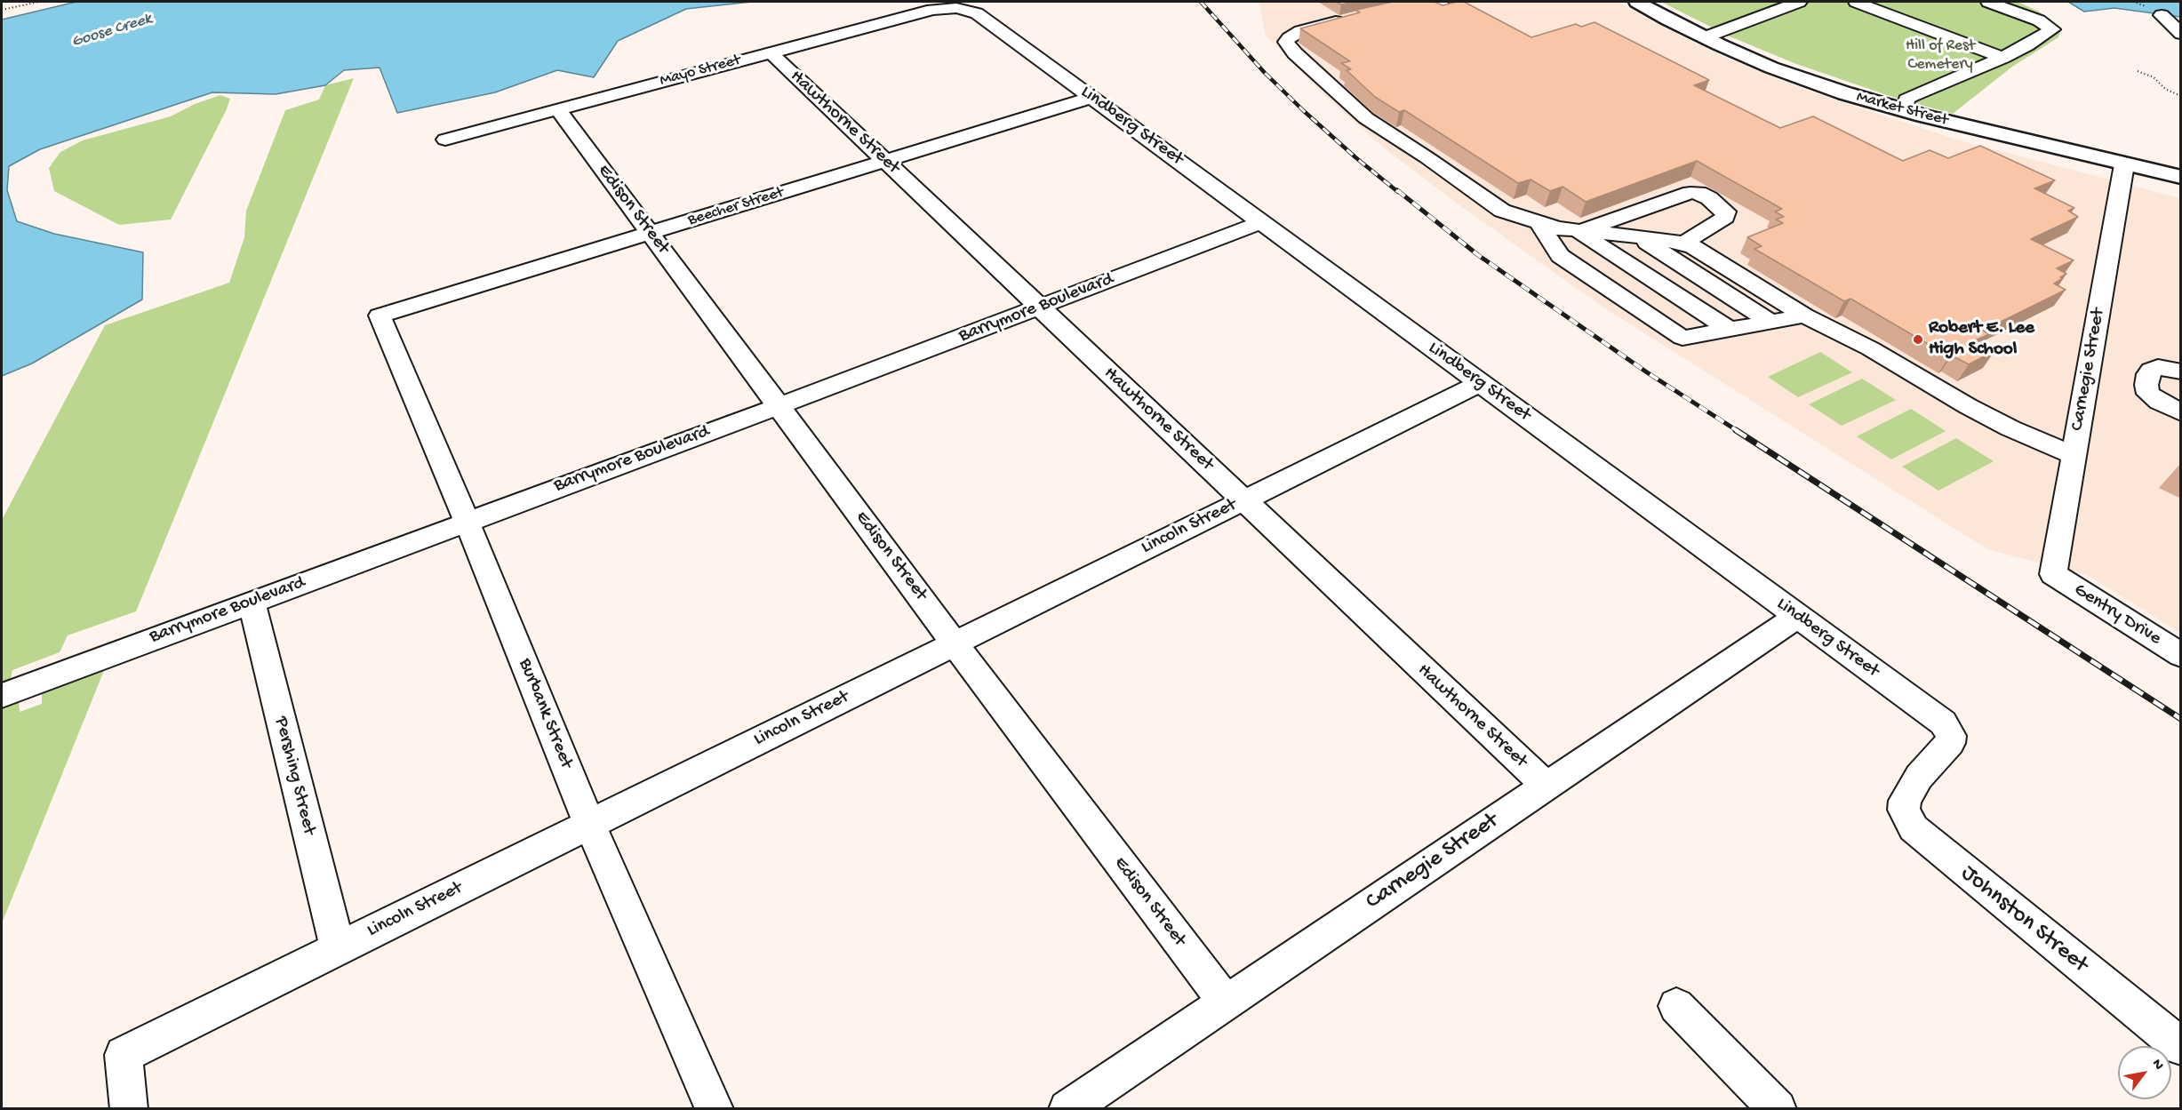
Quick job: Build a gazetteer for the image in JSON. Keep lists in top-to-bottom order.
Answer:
{
  "streets": {
    "main road": ["Market Street"],
    "street": [
      "Mayo Street",
      "Hawthorne Street",
      "Lindberg Street",
      "Beecher Street",
      "Edison Street",
      "Barrymore Boulevard",
      "Carnegie Street",
      "Lincoln Street",
      "Gentry Drive",
      "Burbank Street",
      "Pershing Street",
      "Johnston Street"
    ]
  },
  "crossings": [
    ["Mayo Street", "Hawthorne Street"],
    ["Mayo Street", "Lindberg Street"],
    ["Mayo Street", "Edison Street"],
    ["Market Street", "Carnegie Street"],
    ["Hawthorne Street", "Beecher Street"],
    ["Hawthorne Street", "Barrymore Boulevard"],
    ["Hawthorne Street", "Carnegie Street"],
    ["Hawthorne Street", "Lincoln Street"],
    ["Lindberg Street", "Beecher Street"],
    ["Lindberg Street", "Barrymore Boulevard"],
    ["Lindberg Street", "Carnegie Street"],
    ["Lindberg Street", "Lincoln Street"],
    ["Lindberg Street", "Johnston Street"],
    ["Beecher Street", "Edison Street"],
    ["Beecher Street", "Burbank Street"],
    ["Edison Street", "Barrymore Boulevard"],
    ["Edison Street", "Carnegie Street"],
    ["Edison Street", "Lincoln Street"],
    ["Barrymore Boulevard", "Burbank Street"],
    ["Barrymore Boulevard", "Pershing Street"],
    ["Carnegie Street", "Gentry Drive"],
    ["Lincoln Street", "Burbank Street"],
    ["Lincoln Street", "Pershing Street"]
  ],
  "water": ["Goose Creek"],
  "parks": ["Hill of Rest Cemetery"],
  "places": ["Robert E. Lee High School"],
  "north": "top right"
}
